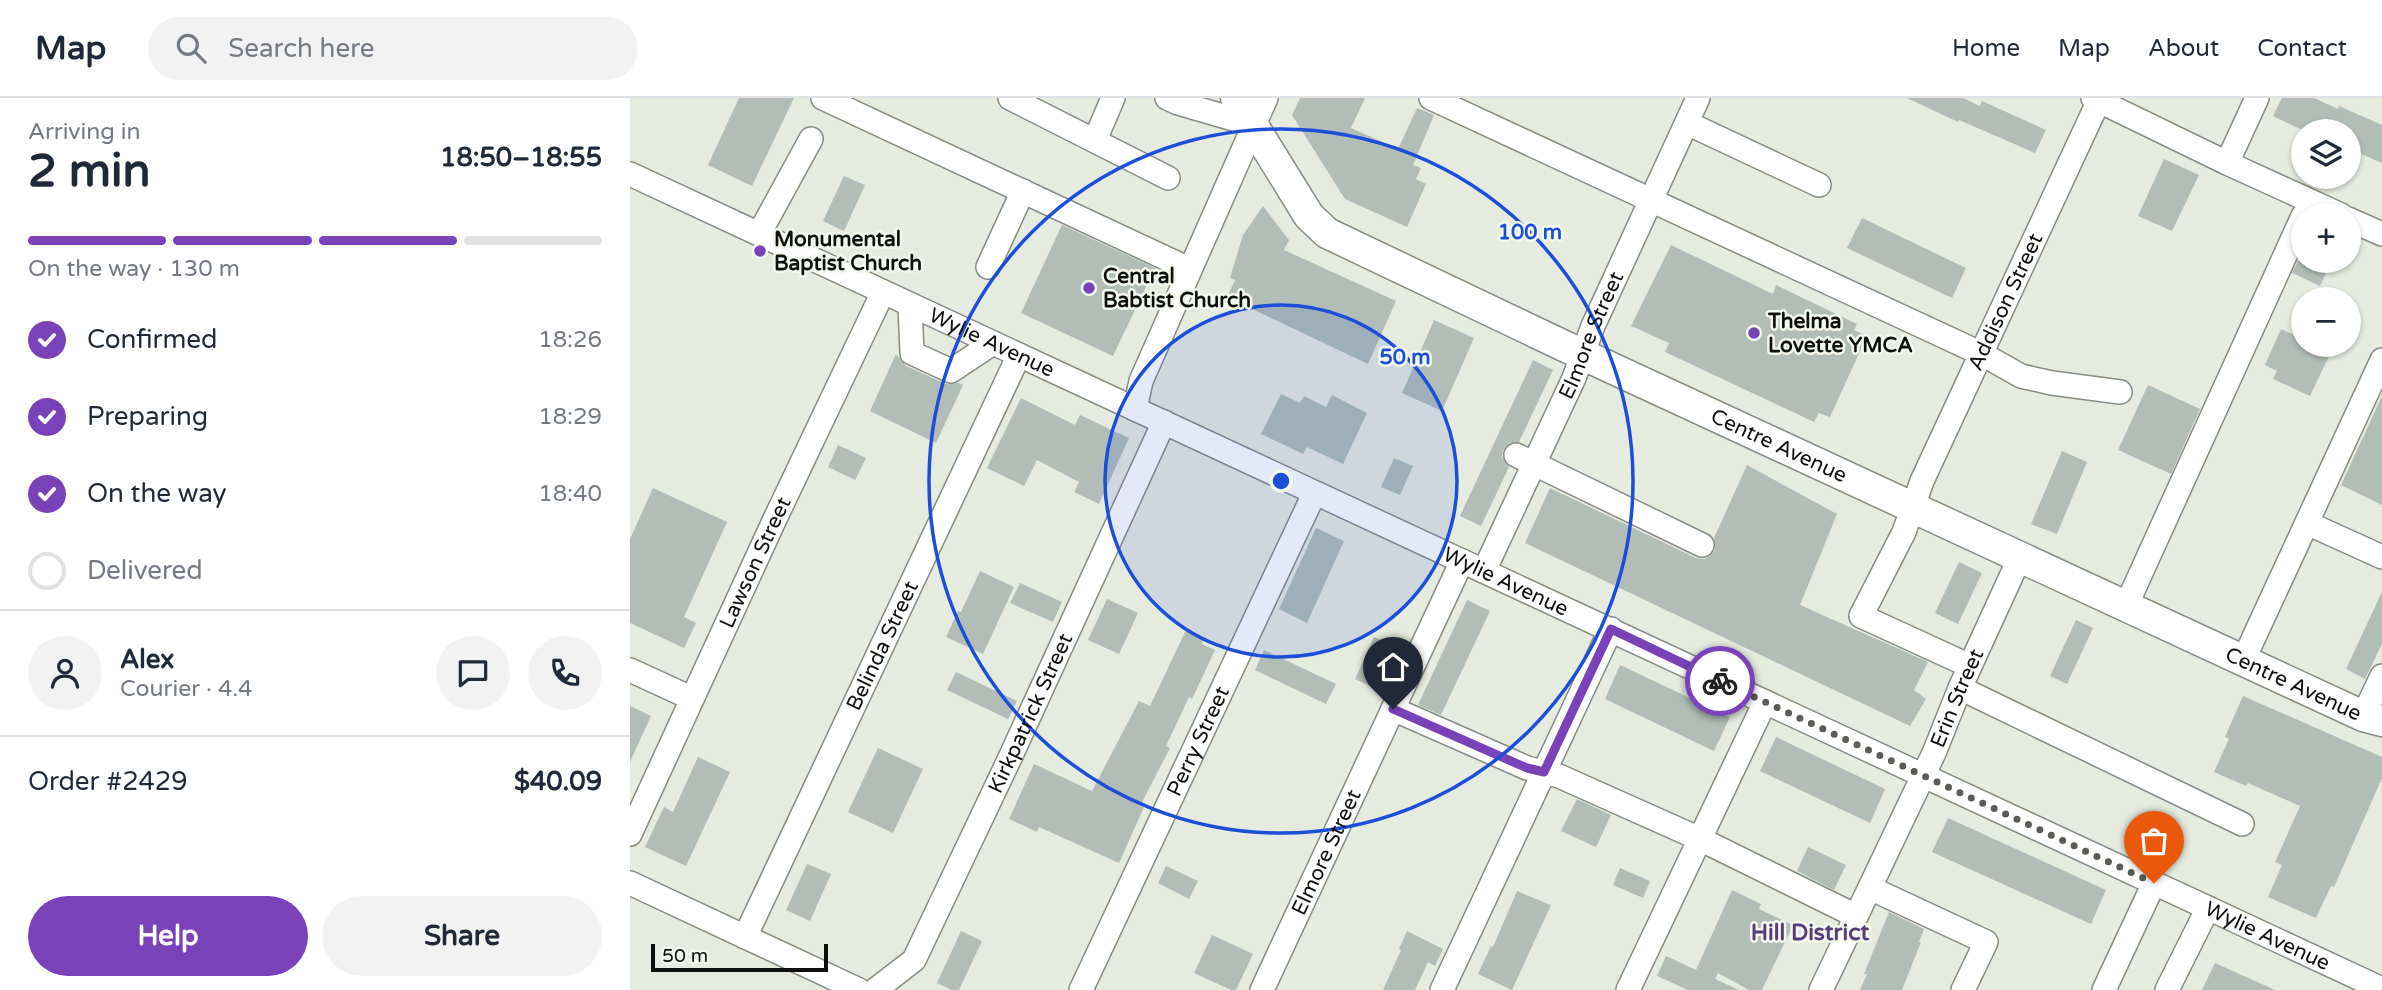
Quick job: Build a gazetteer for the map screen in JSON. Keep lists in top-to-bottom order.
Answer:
{
  "streets": {
    "main road": ["Centre Avenue"],
    "street": [
      "Addison Street",
      "Elmore Street",
      "Wylie Avenue",
      "Lawson Street",
      "Belinda Street",
      "Erin Street",
      "Kirkpatrick Street",
      "Perry Street"
    ]
  },
  "crossings": [
    ["Addison Street", "Centre Avenue"],
    ["Addison Street", "Erin Street"],
    ["Elmore Street", "Wylie Avenue"],
    ["Elmore Street", "Centre Avenue"],
    ["Wylie Avenue", "Lawson Street"],
    ["Wylie Avenue", "Belinda Street"],
    ["Wylie Avenue", "Erin Street"],
    ["Wylie Avenue", "Kirkpatrick Street"],
    ["Wylie Avenue", "Perry Street"],
    ["Centre Avenue", "Erin Street"]
  ],
  "districts": ["Hill District"],
  "places": ["Monumental Baptist Church", "Central Babtist Church", "Thelma Lovette YMCA"],
  "scale_bar": "50 m",
  "page": {
    "header": "Map",
    "search": "Search here",
    "nav": [
      "Home",
      "Map",
      "About",
      "Contact"
    ],
    "heading": ["2 min", "Arriving in", "18:50–18:55"],
    "panel": [
      "Alex",
      "Courier · 4.4",
      "Order #2429",
      "$40.09"
    ],
    "map_buttons": ["+", "−"],
    "bar": "On the way · 130 m",
    "list": [
      ["Confirmed", "18:26"],
      ["Preparing", "18:29"],
      ["On the way", "18:40"],
      "Delivered"
    ],
    "buttons": ["Help", "Share"],
    "scale": "50 m"
  },
  "rings": ["100 m", "50 m"]
}
